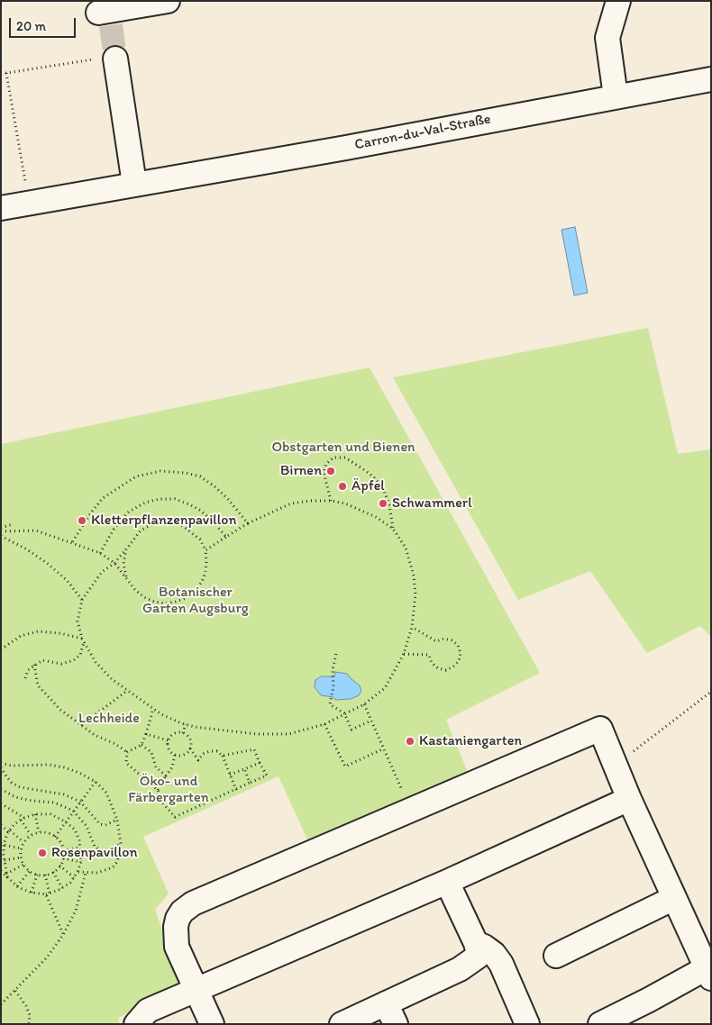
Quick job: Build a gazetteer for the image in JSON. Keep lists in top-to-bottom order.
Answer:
{
  "streets": {
    "street": ["Carron-du-Val-Straße"]
  },
  "parks": [
    "Obstgarten und Bienen",
    "Botanischer Garten Augsburg",
    "Lechheide",
    "Öko- und Färbergarten"
  ],
  "places": [
    "Birnen",
    "Äpfel",
    "Schwammerl",
    "Kletterpflanzenpavillon",
    "Kastaniengarten",
    "Rosenpavillon"
  ],
  "scale_bar": "20 m"
}
